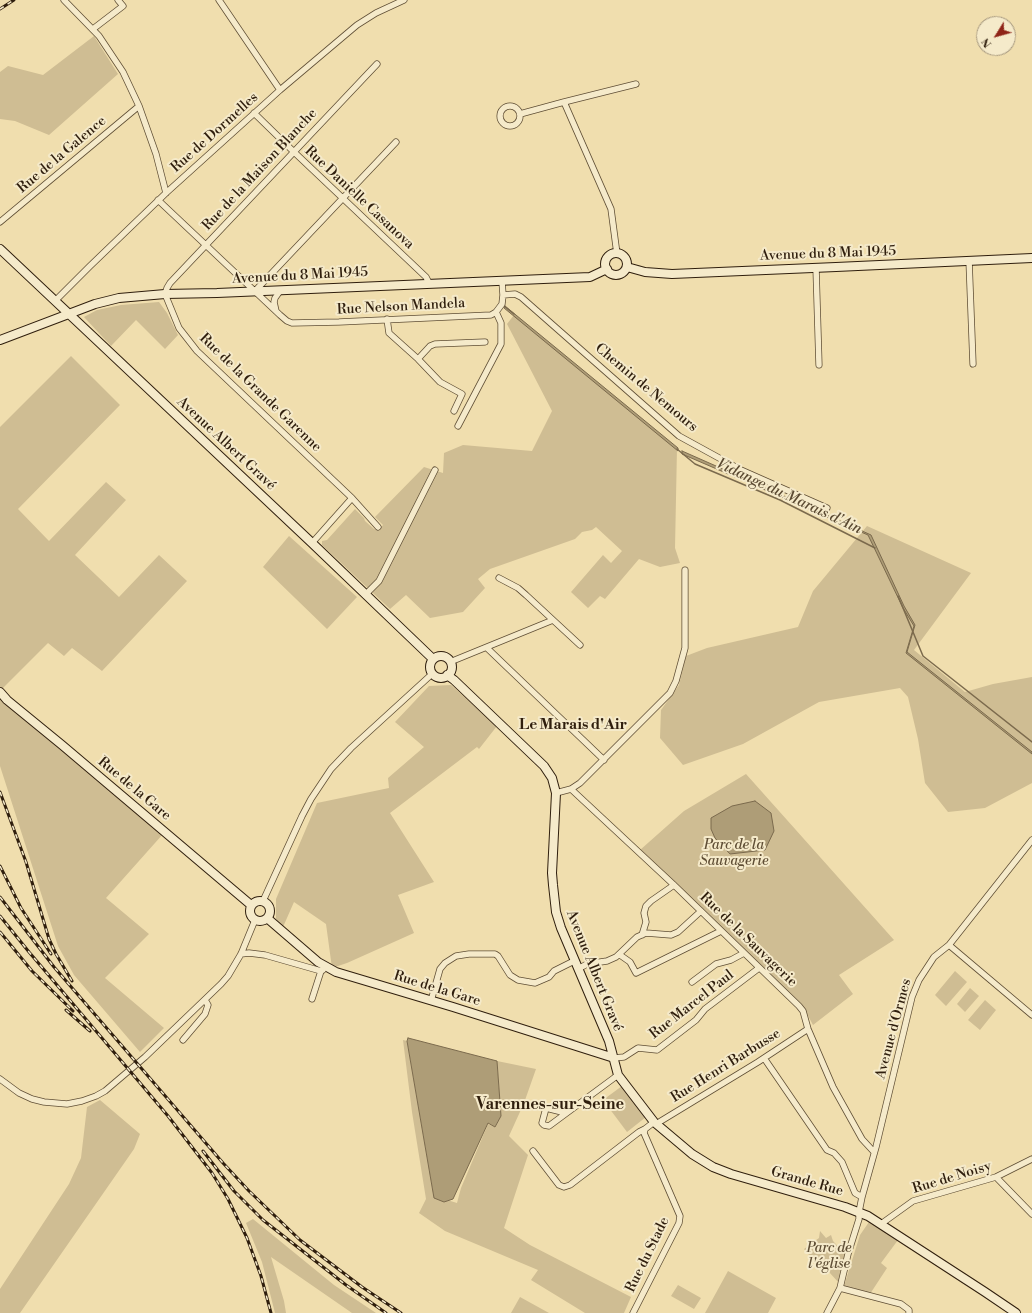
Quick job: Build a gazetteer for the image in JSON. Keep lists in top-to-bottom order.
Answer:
{
  "streets": {
    "main road": [
      "Avenue du 8 Mai 1945",
      "Avenue Albert Gravé",
      "Rue de la Gare",
      "Grande Rue"
    ],
    "street": [
      "Rue de Dormelles",
      "Rue de la Galence",
      "Rue de la Maison Blanche",
      "Rue Danielle Casanova",
      "Rue Nelson Mandela",
      "Chemin de Nemours",
      "Rue de la Grande Garenne",
      "Rue de la Sauvagerie",
      "Rue Marcel Paul",
      "Avenue d'Ormes",
      "Rue Henri Barbusse",
      "Rue de Noisy",
      "Rue du Stade"
    ]
  },
  "crossings": [
    ["Rue de Dormelles", "Rue Danielle Casanova"],
    ["Rue de Dormelles", "Rue Nelson Mandela"],
    ["Rue de Dormelles", "Avenue Albert Gravé"],
    ["Rue de la Maison Blanche", "Rue Danielle Casanova"],
    ["Rue de la Maison Blanche", "Avenue du 8 Mai 1945"],
    ["Rue de la Maison Blanche", "Rue Nelson Mandela"],
    ["Rue de la Maison Blanche", "Rue de la Grande Garenne"],
    ["Rue Danielle Casanova", "Avenue du 8 Mai 1945"],
    ["Avenue du 8 Mai 1945", "Rue Nelson Mandela"],
    ["Avenue du 8 Mai 1945", "Rue de la Grande Garenne"],
    ["Avenue du 8 Mai 1945", "Avenue Albert Gravé"],
    ["Avenue Albert Gravé", "Rue de la Gare"],
    ["Avenue Albert Gravé", "Rue Marcel Paul"],
    ["Avenue Albert Gravé", "Grande Rue"],
    ["Rue de la Gare", "Rue Marcel Paul"],
    ["Rue de la Gare", "Grande Rue"],
    ["Rue de la Sauvagerie", "Rue Marcel Paul"],
    ["Rue de la Sauvagerie", "Avenue d'Ormes"],
    ["Rue de la Sauvagerie", "Rue Henri Barbusse"],
    ["Rue Marcel Paul", "Grande Rue"],
    ["Avenue d'Ormes", "Grande Rue"],
    ["Rue Henri Barbusse", "Grande Rue"],
    ["Rue de Noisy", "Grande Rue"]
  ],
  "districts": ["Le Marais d'Air", "Varennes-sur-Seine"],
  "water": ["Vidange du Marais d'Ain"],
  "parks": ["Parc de la Sauvagerie", "Parc de l'église"],
  "north": "bottom left"
}
